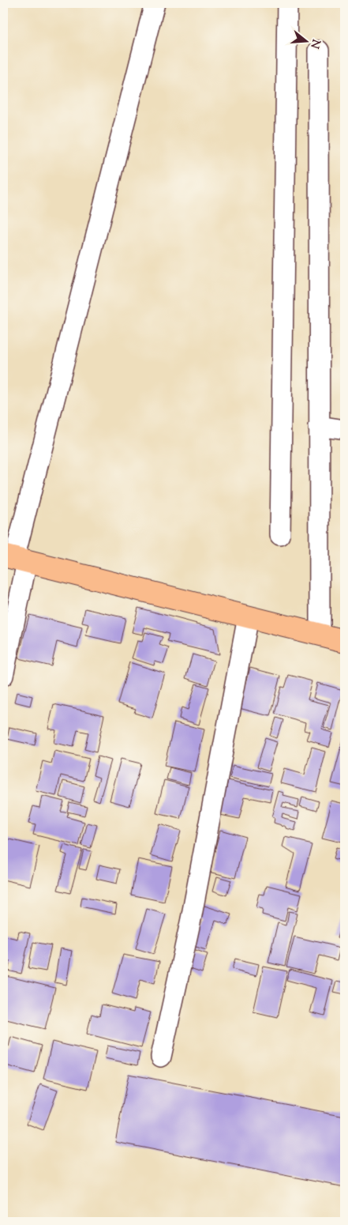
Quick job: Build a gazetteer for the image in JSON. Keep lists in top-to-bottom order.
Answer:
{
  "north": "right"
}
